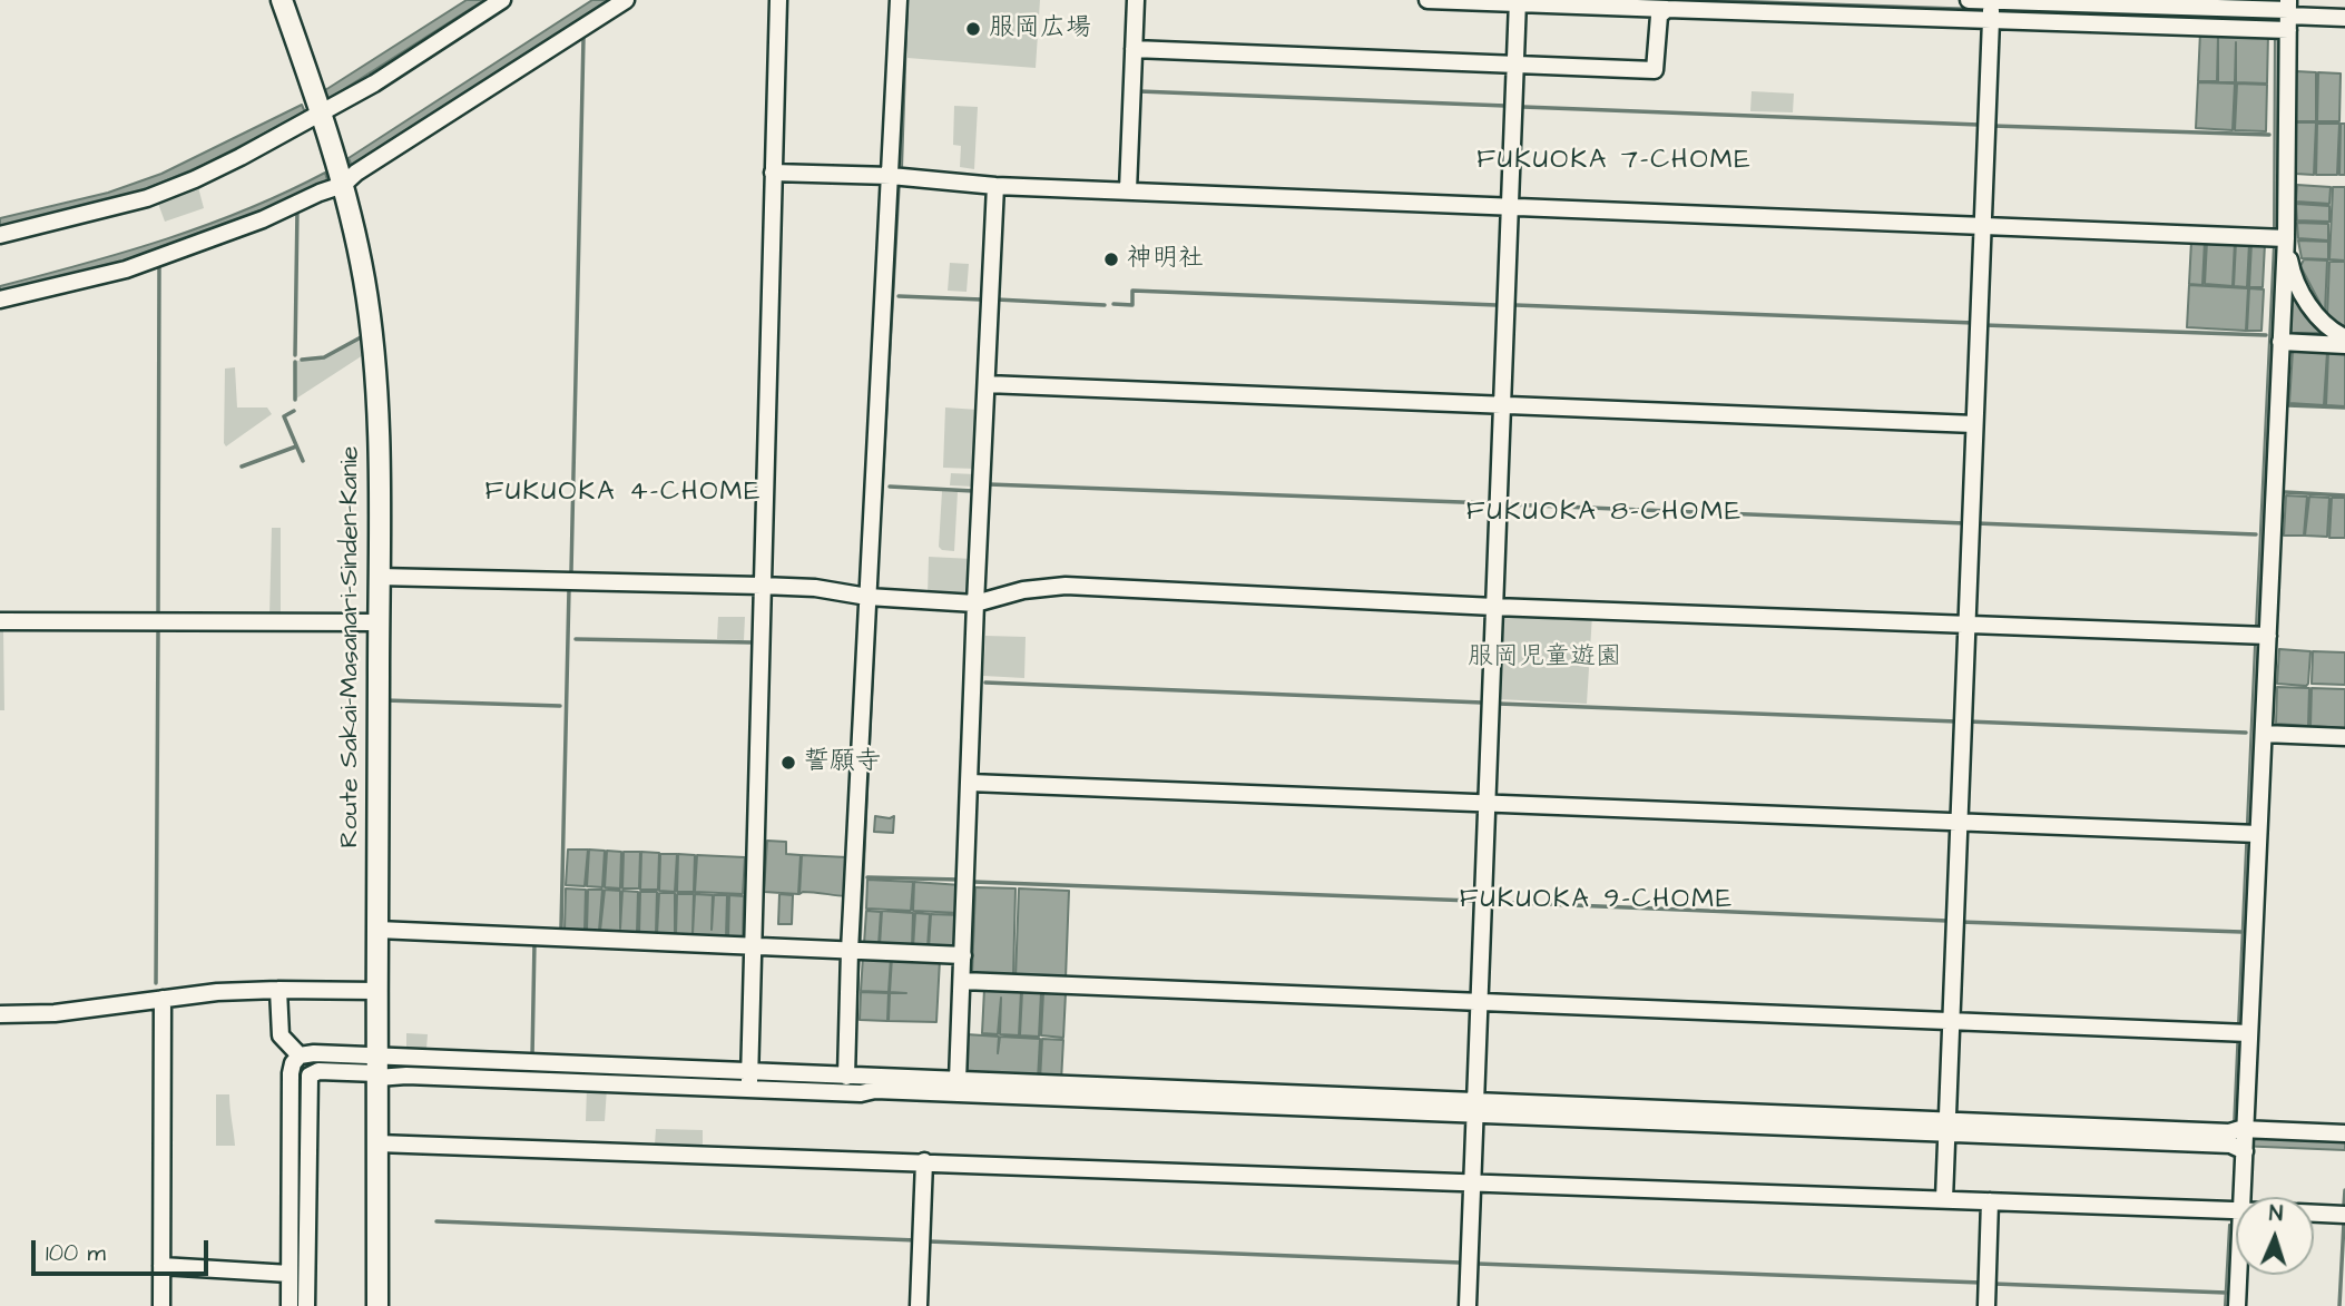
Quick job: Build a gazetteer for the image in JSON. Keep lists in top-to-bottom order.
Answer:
{
  "streets": {
    "main road": ["Route Sakai-Masanari-Sinden-Kanie"]
  },
  "districts": [
    "FUKUOKA 7-CHOME",
    "FUKUOKA 4-CHOME",
    "FUKUOKA 8-CHOME",
    "FUKUOKA 9-CHOME"
  ],
  "parks": ["服岡児童遊園"],
  "places": ["服岡広場", "神明社", "誓願寺"],
  "scale_bar": "100 m",
  "north": "top"
}
